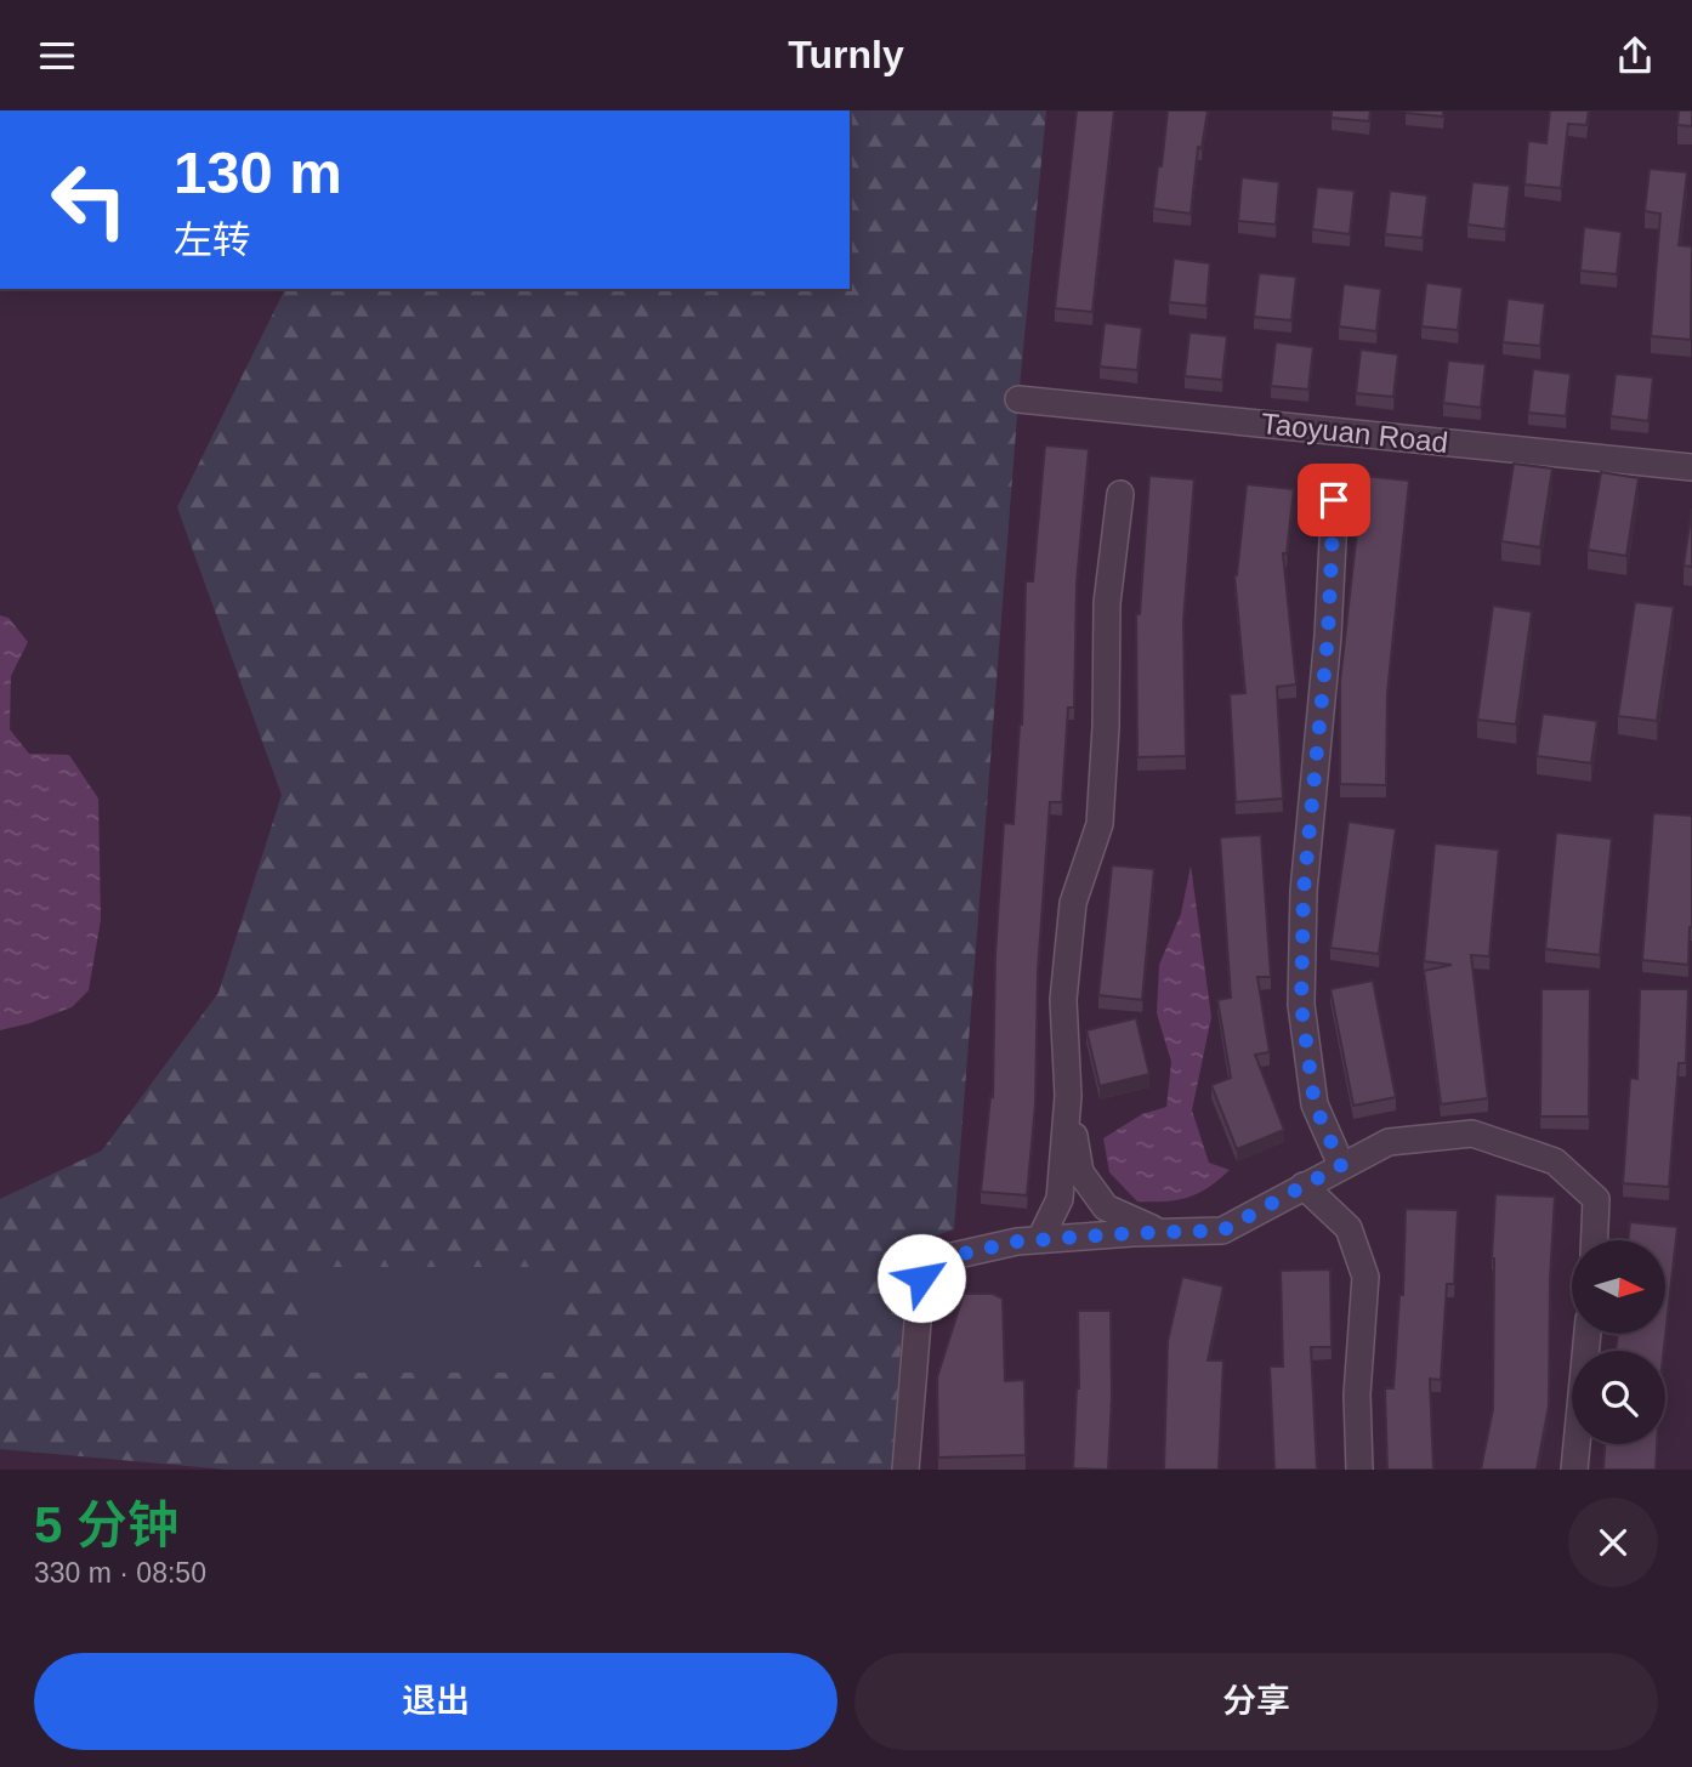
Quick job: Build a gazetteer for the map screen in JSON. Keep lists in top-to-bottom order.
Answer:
{
  "streets": {
    "street": ["Taoyuan Road"]
  },
  "north": "right",
  "page": {
    "header": "Turnly",
    "turn": ["130 m", "左转"],
    "heading": ["5 分钟", "330 m · 08:50"],
    "buttons": ["退出", "分享"]
  }
}
